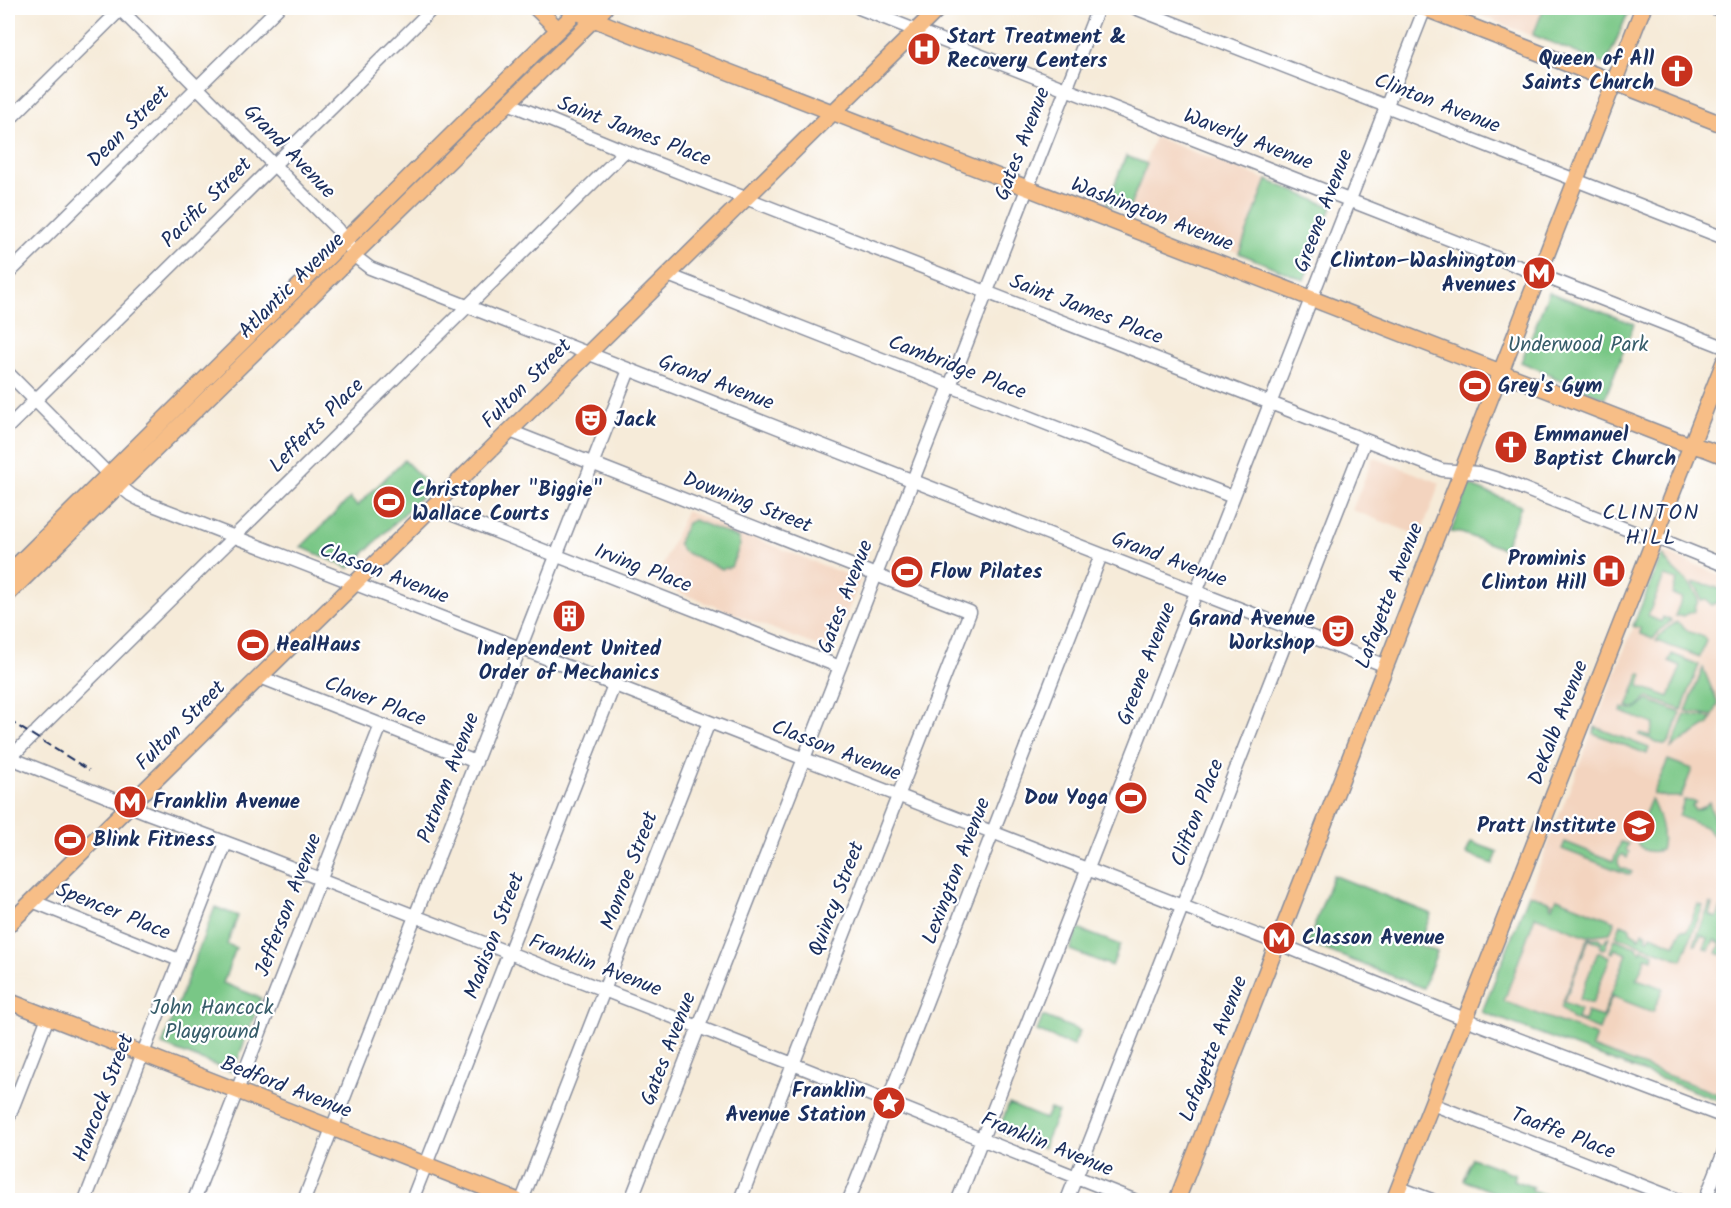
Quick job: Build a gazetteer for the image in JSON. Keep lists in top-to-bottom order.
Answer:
{
  "streets": {
    "main road": [
      "Washington Avenue",
      "Atlantic Avenue",
      "Fulton Street",
      "Lafayette Avenue",
      "DeKalb Avenue",
      "Bedford Avenue"
    ],
    "street": [
      "Clinton Avenue",
      "Dean Street",
      "Saint James Place",
      "Waverly Avenue",
      "Gates Avenue",
      "Grand Avenue",
      "Pacific Street",
      "Greene Avenue",
      "Cambridge Place",
      "Lefferts Place",
      "Downing Street",
      "Irving Place",
      "Classon Avenue",
      "Claver Place",
      "Putnam Avenue",
      "Clifton Place",
      "Monroe Street",
      "Lexington Avenue",
      "Quincy Street",
      "Jefferson Avenue",
      "Spencer Place",
      "Madison Street",
      "Franklin Avenue",
      "Hancock Street",
      "Taaffe Place"
    ]
  },
  "crossings": [
    ["Clinton Avenue", "Greene Avenue"],
    ["Clinton Avenue", "Lafayette Avenue"],
    ["Dean Street", "Grand Avenue"],
    ["Saint James Place", "Gates Avenue"],
    ["Saint James Place", "Greene Avenue"],
    ["Saint James Place", "Atlantic Avenue"],
    ["Saint James Place", "Fulton Street"],
    ["Saint James Place", "Lefferts Place"],
    ["Saint James Place", "Lafayette Avenue"],
    ["Saint James Place", "DeKalb Avenue"],
    ["Saint James Place", "Clifton Place"],
    ["Waverly Avenue", "Gates Avenue"],
    ["Waverly Avenue", "Greene Avenue"],
    ["Waverly Avenue", "Fulton Street"],
    ["Waverly Avenue", "Lafayette Avenue"],
    ["Gates Avenue", "Grand Avenue"],
    ["Gates Avenue", "Washington Avenue"],
    ["Gates Avenue", "Cambridge Place"],
    ["Gates Avenue", "Downing Street"],
    ["Gates Avenue", "Irving Place"],
    ["Gates Avenue", "Classon Avenue"],
    ["Gates Avenue", "Franklin Avenue"],
    ["Grand Avenue", "Pacific Street"],
    ["Grand Avenue", "Greene Avenue"],
    ["Grand Avenue", "Atlantic Avenue"],
    ["Grand Avenue", "Fulton Street"],
    ["Grand Avenue", "Lefferts Place"],
    ["Grand Avenue", "Lafayette Avenue"],
    ["Grand Avenue", "Putnam Avenue"],
    ["Grand Avenue", "Clifton Place"],
    ["Grand Avenue", "Lexington Avenue"],
    ["Pacific Street", "Classon Avenue"],
    ["Greene Avenue", "Washington Avenue"],
    ["Greene Avenue", "Cambridge Place"],
    ["Greene Avenue", "Classon Avenue"],
    ["Greene Avenue", "Franklin Avenue"],
    ["Washington Avenue", "Atlantic Avenue"],
    ["Washington Avenue", "Fulton Street"],
    ["Washington Avenue", "Lafayette Avenue"],
    ["Washington Avenue", "DeKalb Avenue"],
    ["Atlantic Avenue", "Classon Avenue"],
    ["Cambridge Place", "Fulton Street"],
    ["Fulton Street", "Downing Street"],
    ["Fulton Street", "Irving Place"],
    ["Fulton Street", "Classon Avenue"],
    ["Fulton Street", "Claver Place"],
    ["Fulton Street", "Spencer Place"],
    ["Fulton Street", "Franklin Avenue"],
    ["Lefferts Place", "Classon Avenue"],
    ["Lefferts Place", "Franklin Avenue"],
    ["Downing Street", "Putnam Avenue"],
    ["Downing Street", "Quincy Street"],
    ["Irving Place", "Putnam Avenue"],
    ["Classon Avenue", "Lafayette Avenue"],
    ["Classon Avenue", "DeKalb Avenue"],
    ["Classon Avenue", "Putnam Avenue"],
    ["Classon Avenue", "Clifton Place"],
    ["Classon Avenue", "Monroe Street"],
    ["Classon Avenue", "Lexington Avenue"],
    ["Classon Avenue", "Quincy Street"],
    ["Classon Avenue", "Madison Street"],
    ["Claver Place", "Putnam Avenue"],
    ["Claver Place", "Jefferson Avenue"],
    ["DeKalb Avenue", "Taaffe Place"],
    ["Putnam Avenue", "Franklin Avenue"],
    ["Putnam Avenue", "Bedford Avenue"],
    ["Clifton Place", "Franklin Avenue"],
    ["Monroe Street", "Franklin Avenue"],
    ["Lexington Avenue", "Franklin Avenue"],
    ["Quincy Street", "Franklin Avenue"],
    ["Jefferson Avenue", "Franklin Avenue"],
    ["Jefferson Avenue", "Bedford Avenue"],
    ["Spencer Place", "Hancock Street"],
    ["Madison Street", "Franklin Avenue"],
    ["Madison Street", "Bedford Avenue"],
    ["Franklin Avenue", "Hancock Street"],
    ["Bedford Avenue", "Hancock Street"]
  ],
  "districts": ["CLINTON HILL"],
  "parks": ["Underwood Park", "John Hancock Playground"],
  "places": {
    "hospital": ["Start Treatment & Recovery Centers", "Prominis Clinton Hill"],
    "church": ["Queen of All Saints Church", "Emmanuel Baptist Church"],
    "metro station": ["Clinton–Washington Avenues", "Franklin Avenue", "Classon Avenue"],
    "sports": [
      "Grey's Gym",
      "Christopher \"Biggie\" Wallace Courts",
      "Flow Pilates",
      "HealHaus",
      "Dou Yoga",
      "Blink Fitness"
    ],
    "theatre": ["Jack", "Grand Avenue Workshop"],
    "building": ["Independent United Order of Mechanics"],
    "school or university": ["Pratt Institute"],
    "place": ["Franklin Avenue Station"]
  }
}
